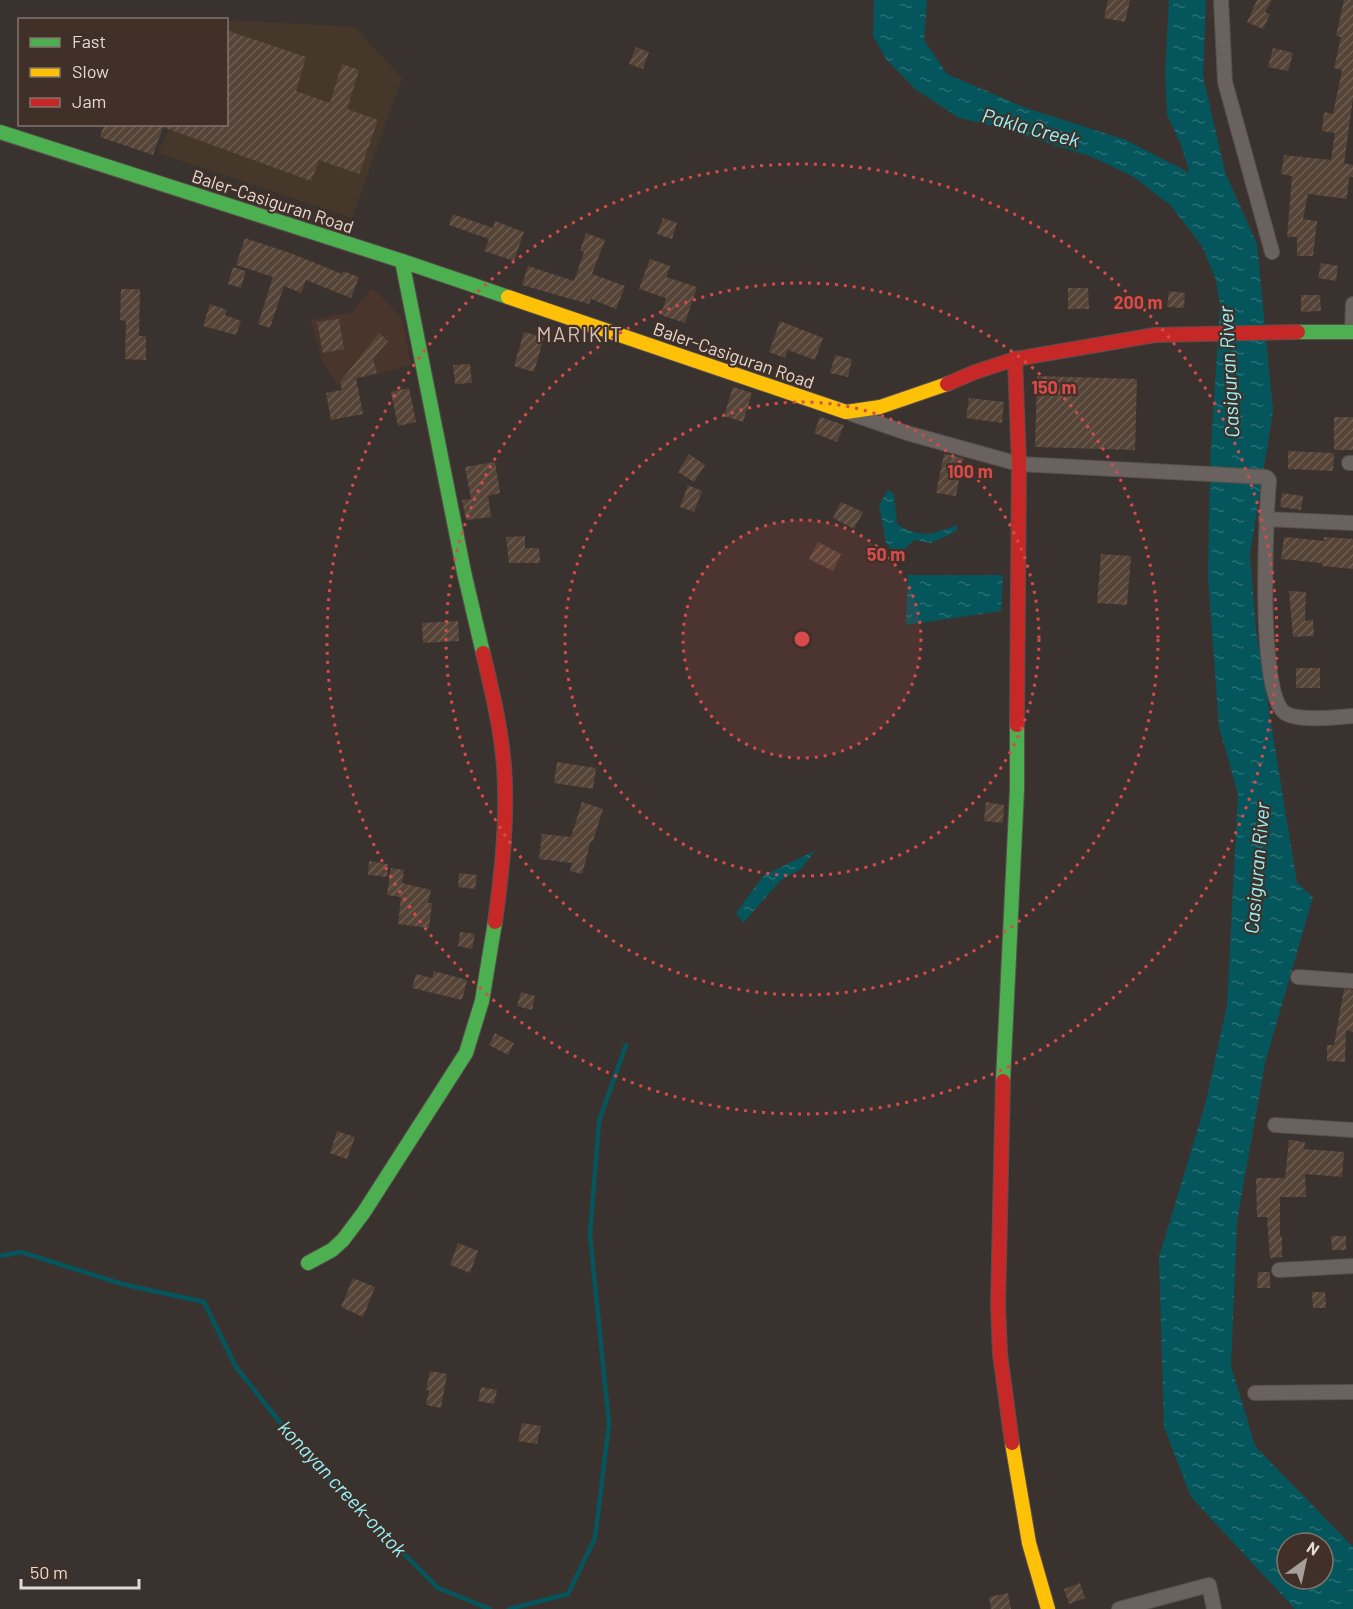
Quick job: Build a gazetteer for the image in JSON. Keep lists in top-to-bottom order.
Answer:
{
  "streets": {
    "street": ["Baler-Casiguran Road"]
  },
  "districts": ["MARIKIT"],
  "water": ["Pakla Creek", "Casiguran River", "konayan creek-ontok"],
  "legend": ["Fast", "Slow", "Jam"],
  "scale_bar": "50 m",
  "north": "top right",
  "rings": [
    "200 m",
    "150 m",
    "100 m",
    "50 m"
  ]
}
